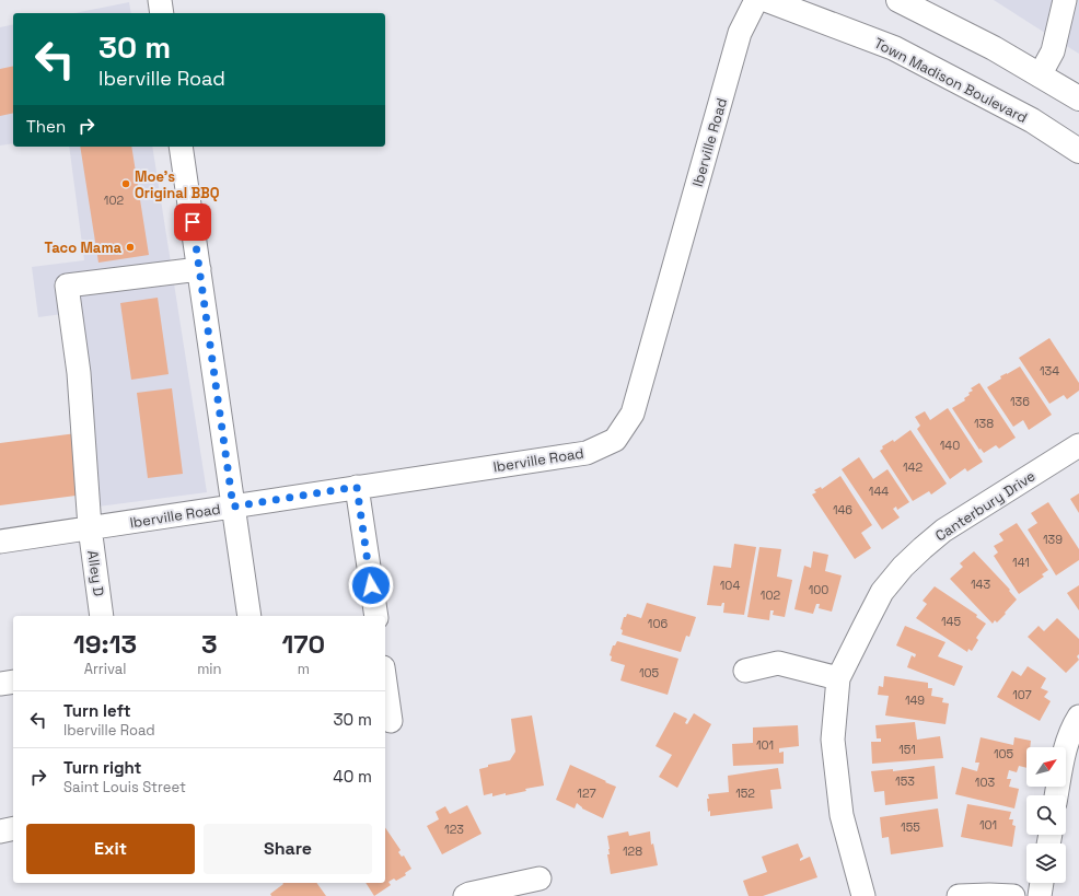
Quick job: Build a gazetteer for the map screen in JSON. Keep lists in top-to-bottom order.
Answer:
{
  "streets": {
    "main road": ["Town Madison Boulevard"],
    "street": ["Iberville Road", "Canterbury Drive", "Alley D"]
  },
  "crossings": [
    ["Iberville Road", "Alley D"]
  ],
  "places": ["Moe's Original BBQ", "Taco Mama"],
  "house_numbers": [
    "102",
    "134",
    "136",
    "138",
    "140",
    "142",
    "144",
    "146",
    "139",
    "141",
    "143",
    "104",
    "100",
    "102",
    "145",
    "106",
    "105",
    "107",
    "149",
    "101",
    "151",
    "105",
    "153",
    "103",
    "127",
    "152",
    "101",
    "155",
    "123",
    "128"
  ],
  "north": "top right",
  "page": {
    "turn": ["30 m", "Iberville Road"],
    "then": "Then",
    "eta": [
      "19:13",
      "Arrival",
      "3",
      "min",
      "170",
      "m"
    ],
    "list": [
      {
        "name": "Turn left",
        "note": "Iberville Road",
        "value": "30 m"
      },
      {
        "name": "Turn right",
        "note": "Saint Louis Street",
        "value": "40 m"
      }
    ],
    "buttons": ["Exit", "Share"]
  }
}
